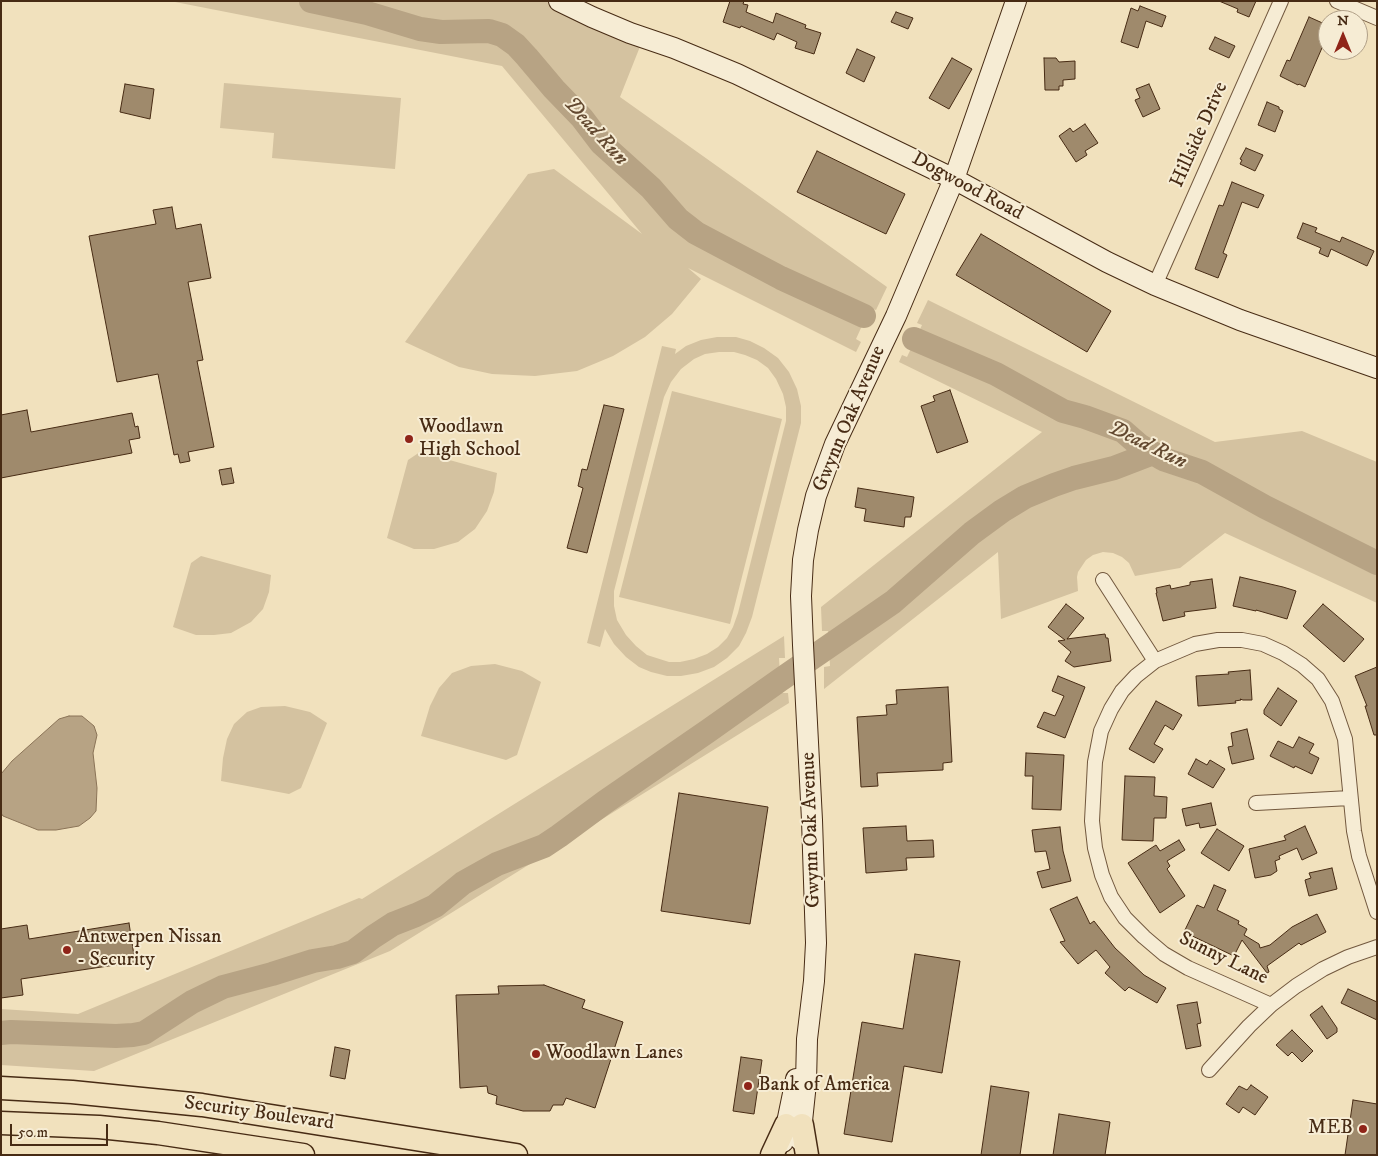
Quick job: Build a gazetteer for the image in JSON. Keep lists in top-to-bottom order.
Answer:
{
  "streets": {
    "main road": ["Security Boulevard"],
    "street": [
      "Hillside Drive",
      "Dogwood Road",
      "Gwynn Oak Avenue",
      "Sunny Lane"
    ]
  },
  "crossings": [
    ["Hillside Drive", "Dogwood Road"],
    ["Dogwood Road", "Gwynn Oak Avenue"]
  ],
  "water": ["Dead Run"],
  "places": [
    "Woodlawn High School",
    "Antwerpen Nissan - Security",
    "Woodlawn Lanes",
    "Bank of America",
    "MEB"
  ],
  "scale_bar": "50 m",
  "north": "top"
}
